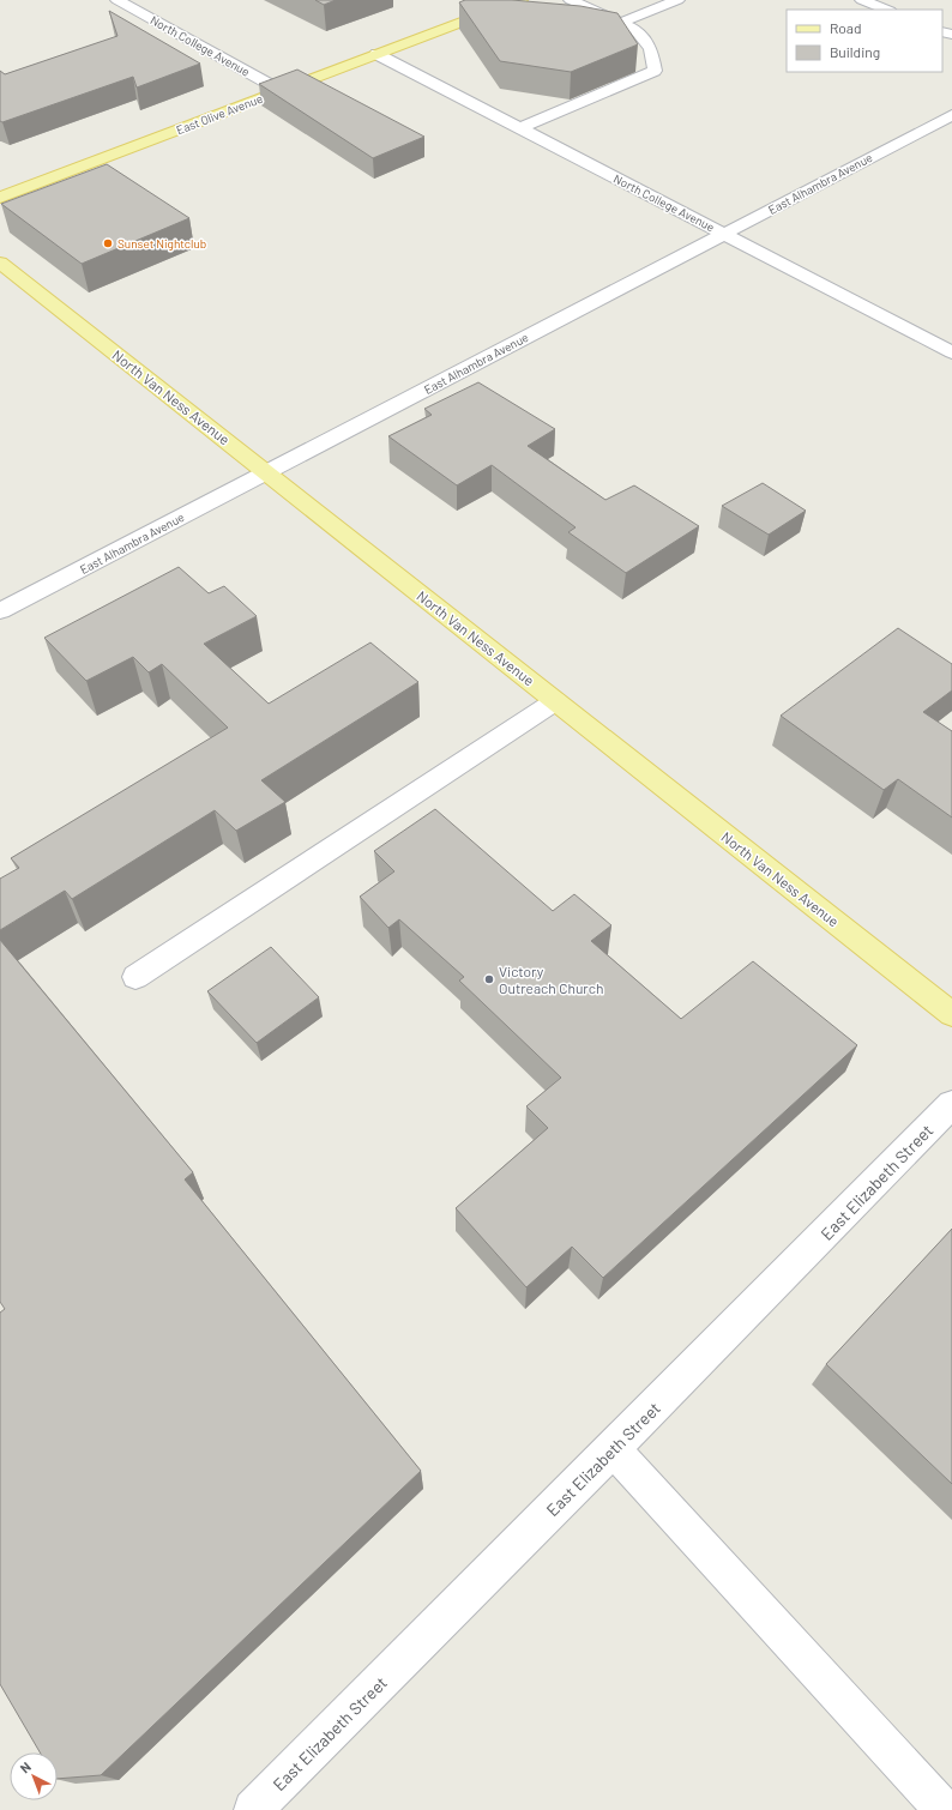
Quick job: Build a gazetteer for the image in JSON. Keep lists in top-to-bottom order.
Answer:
{
  "streets": {
    "main road": ["East Olive Avenue", "North Van Ness Avenue"],
    "street": ["North College Avenue", "East Alhambra Avenue", "East Elizabeth Street"]
  },
  "crossings": [
    ["North College Avenue", "East Olive Avenue"],
    ["North College Avenue", "East Alhambra Avenue"],
    ["East Alhambra Avenue", "North Van Ness Avenue"]
  ],
  "places": ["Sunset Nightclub", "Victory Outreach Church"],
  "legend": ["Road", "Building"],
  "north": "top left"
}
